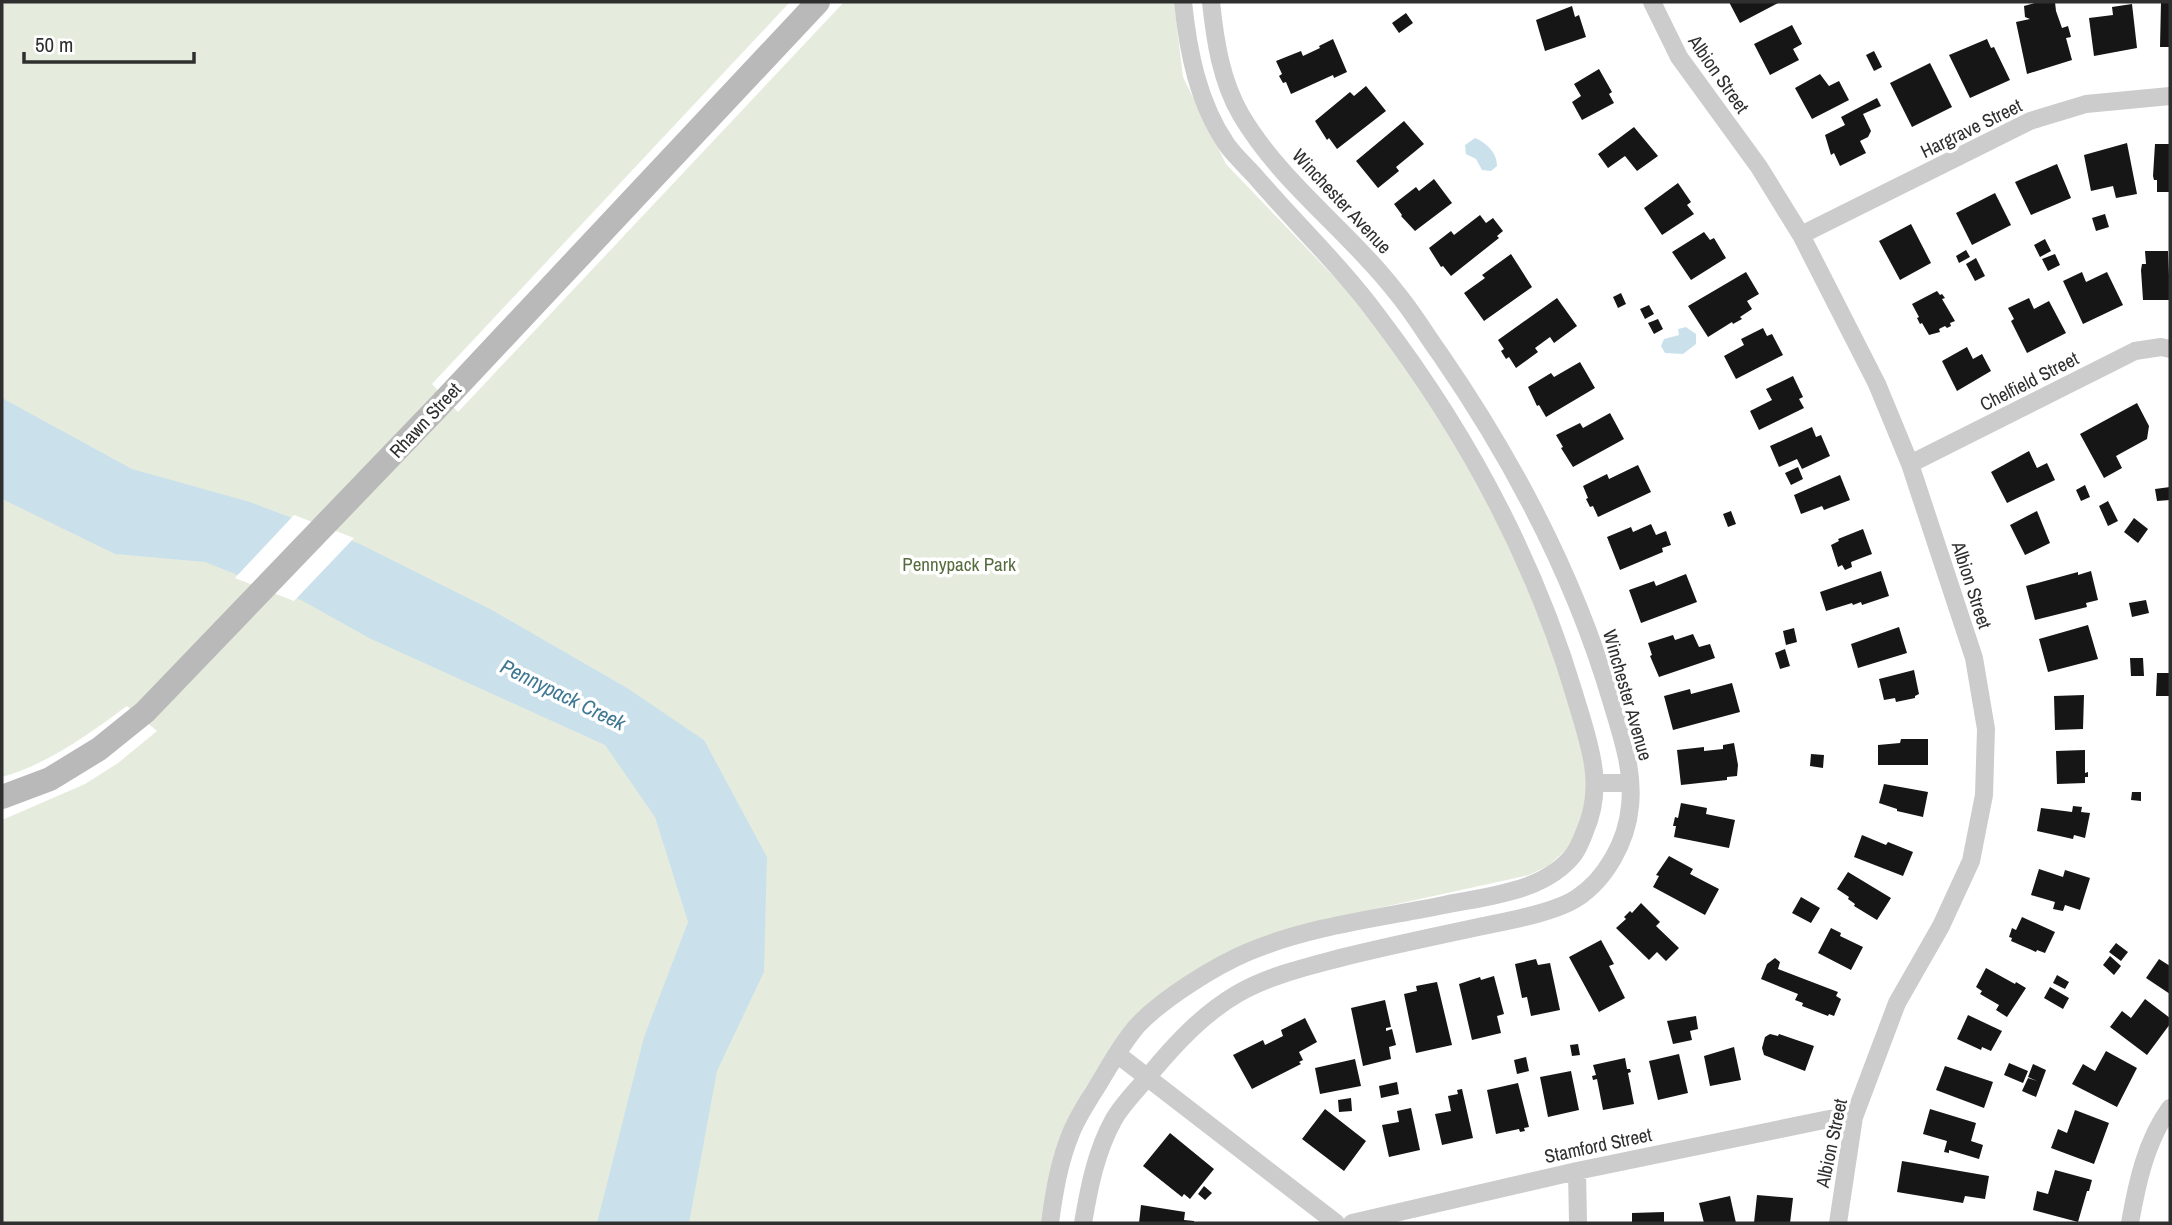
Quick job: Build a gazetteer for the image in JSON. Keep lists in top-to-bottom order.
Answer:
{
  "streets": {
    "main road": ["Rhawn Street"],
    "street": [
      "Albion Street",
      "Hargrave Street",
      "Winchester Avenue",
      "Chelfield Street",
      "Stamford Street"
    ]
  },
  "crossings": [
    ["Albion Street", "Hargrave Street"],
    ["Albion Street", "Chelfield Street"],
    ["Albion Street", "Stamford Street"]
  ],
  "water": ["Pennypack Creek"],
  "parks": ["Pennypack Park"],
  "scale_bar": "50 m"
}
